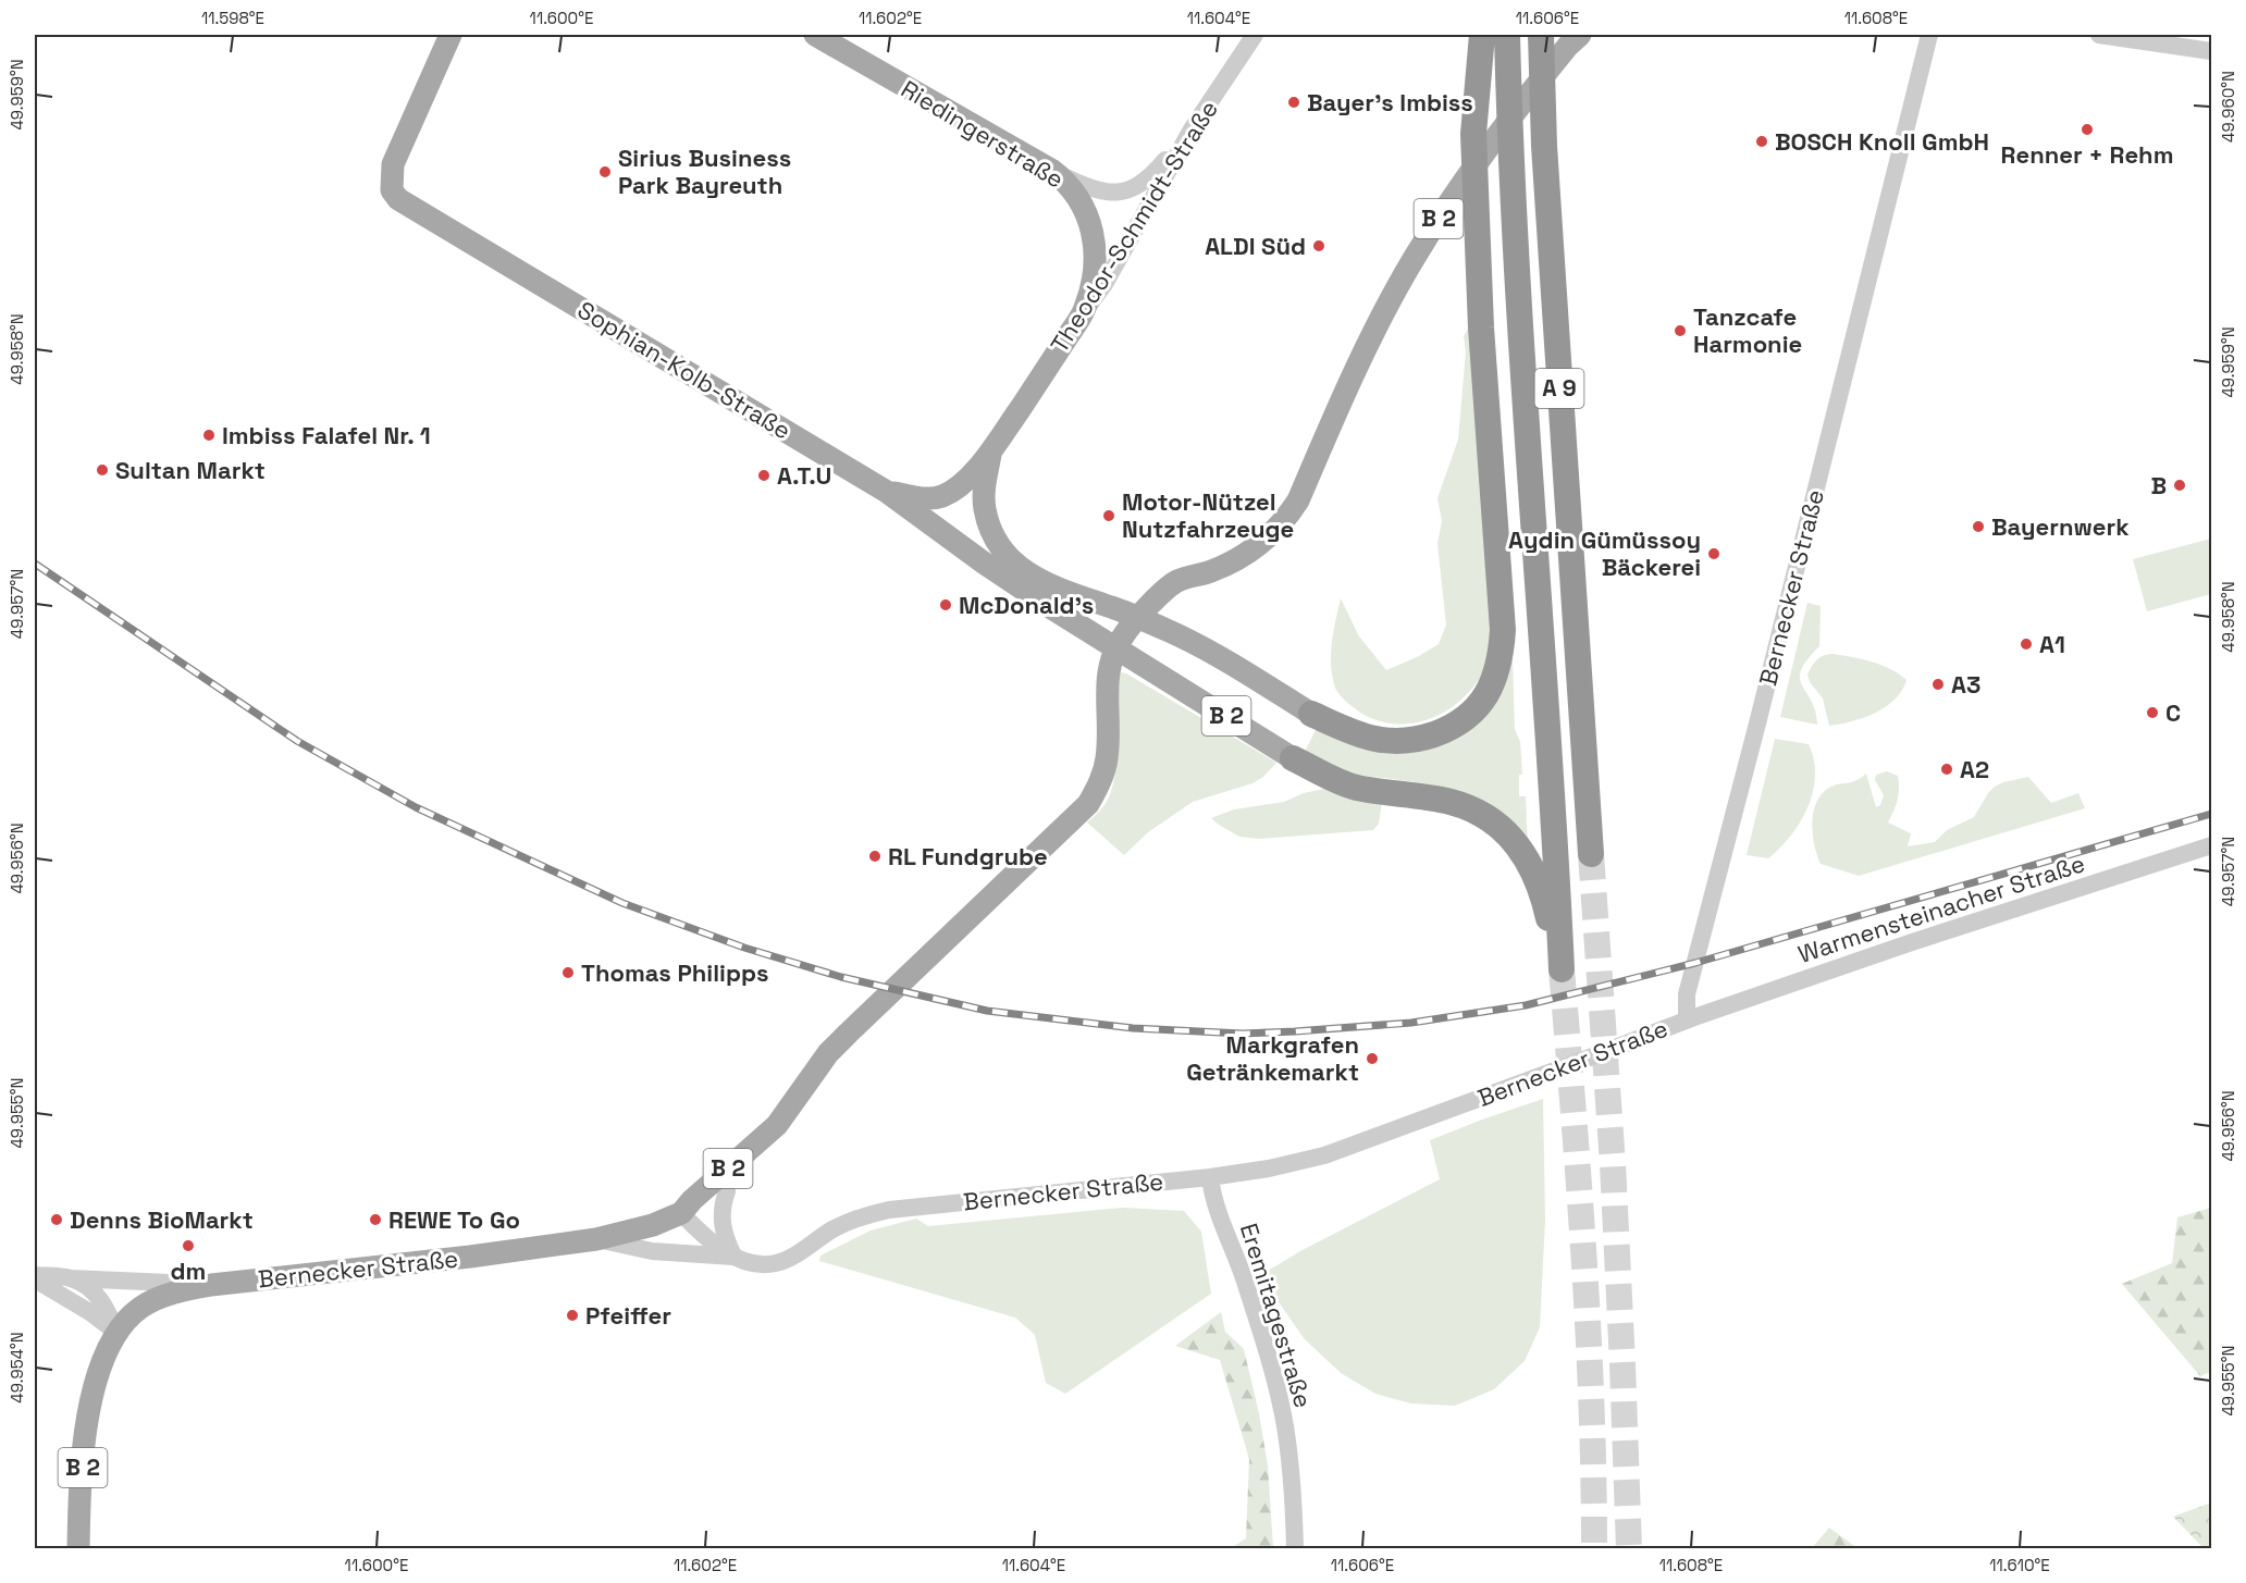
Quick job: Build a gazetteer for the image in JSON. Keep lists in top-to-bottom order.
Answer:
{
  "streets": {
    "highway": ["A 9"],
    "main road": [
      "Riedingerstraße",
      "B 2",
      "Theodor-Schmidt-Straße",
      "Sophian-Kolb-Straße",
      "Bernecker Straße"
    ],
    "street": ["Warmensteinacher Straße", "Eremitagestraße"]
  },
  "crossings": [
    ["Riedingerstraße", "Theodor-Schmidt-Straße"],
    ["B 2", "Sophian-Kolb-Straße"],
    ["B 2", "A 9"],
    ["B 2", "Bernecker Straße"],
    ["Theodor-Schmidt-Straße", "Sophian-Kolb-Straße"],
    ["Bernecker Straße", "Warmensteinacher Straße"],
    ["Bernecker Straße", "Eremitagestraße"]
  ],
  "places": [
    "Bayer's Imbiss",
    "Renner + Rehm",
    "BOSCH Knoll GmbH",
    "Sirius Business Park Bayreuth",
    "ALDI Süd",
    "Tanzcafe Harmonie",
    "Imbiss Falafel Nr. 1",
    "Sultan Markt",
    "A.T.U",
    "B",
    "Motor-Nützel Nutzfahrzeuge",
    "Bayernwerk",
    "Aydin Gümüssoy Bäckerei",
    "McDonald's",
    "A1",
    "A3",
    "C",
    "A2",
    "RL Fundgrube",
    "Thomas Philipps",
    "Markgrafen Getränkemarkt",
    "Denns BioMarkt",
    "REWE To Go",
    "dm",
    "Pfeiffer"
  ],
  "coordinates": [
    "11.598°E",
    "11.600°E",
    "11.602°E",
    "11.604°E",
    "11.606°E",
    "11.608°E",
    "49.959°N",
    "49.960°N",
    "49.958°N",
    "49.957°N",
    "49.956°N",
    "49.955°N",
    "49.954°N",
    "11.610°E"
  ]
}
